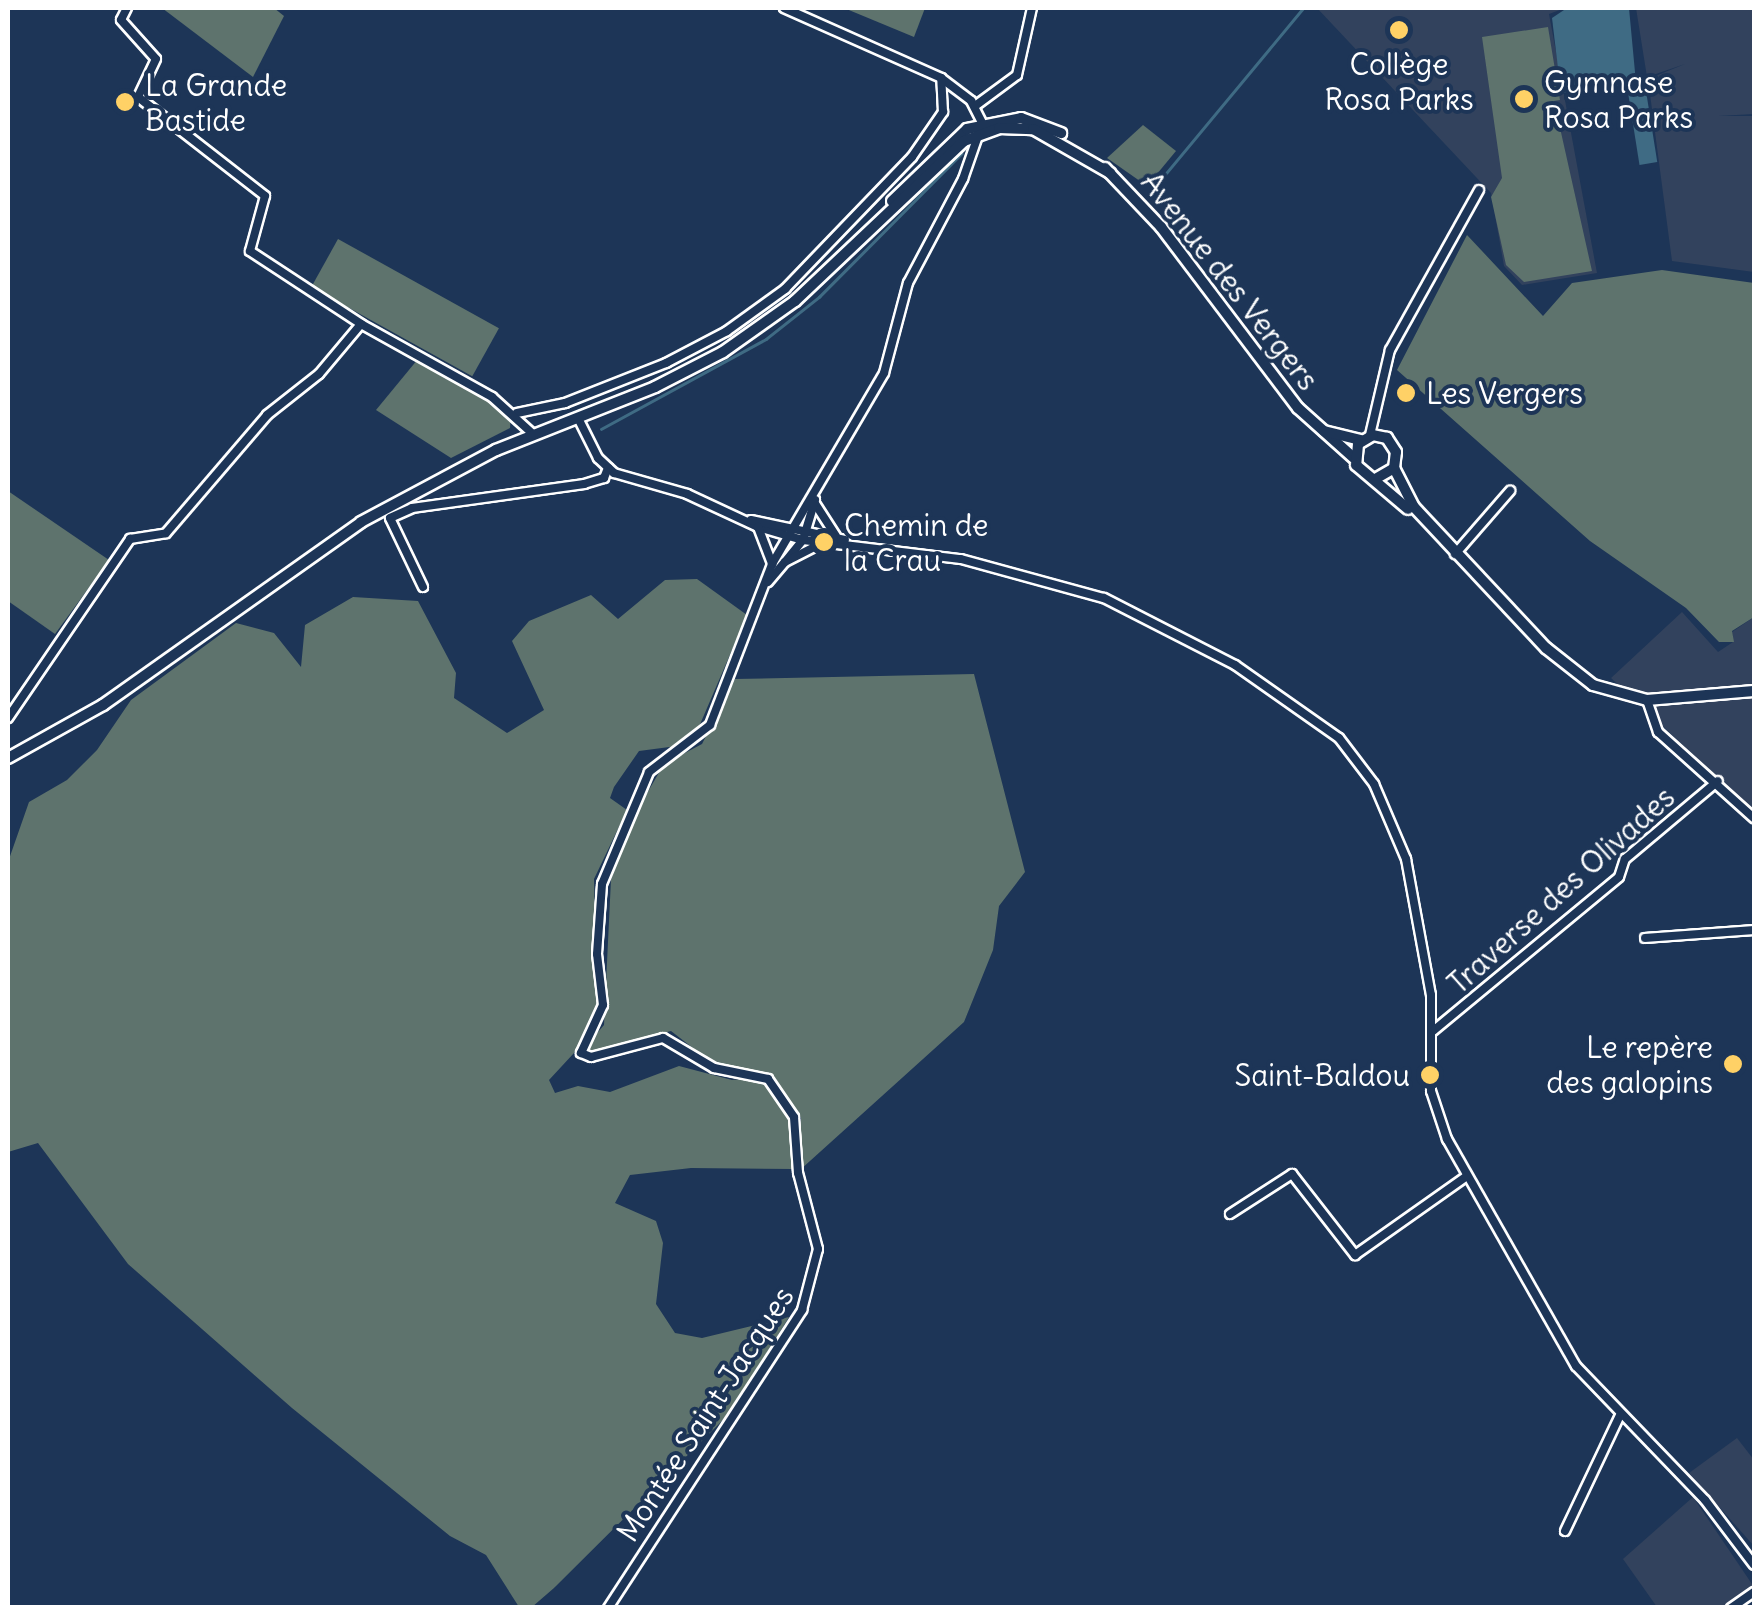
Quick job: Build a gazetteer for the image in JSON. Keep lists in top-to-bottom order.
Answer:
{
  "streets": {
    "main road": ["Avenue des Vergers"],
    "street": ["Traverse des Olivades", "Montée Saint-Jacques"]
  },
  "places": [
    "Collège Rosa Parks",
    "Gymnase Rosa Parks",
    "La Grande Bastide",
    "Les Vergers",
    "Chemin de la Crau",
    "Le repère des galopins",
    "Saint-Baldou"
  ]
}
